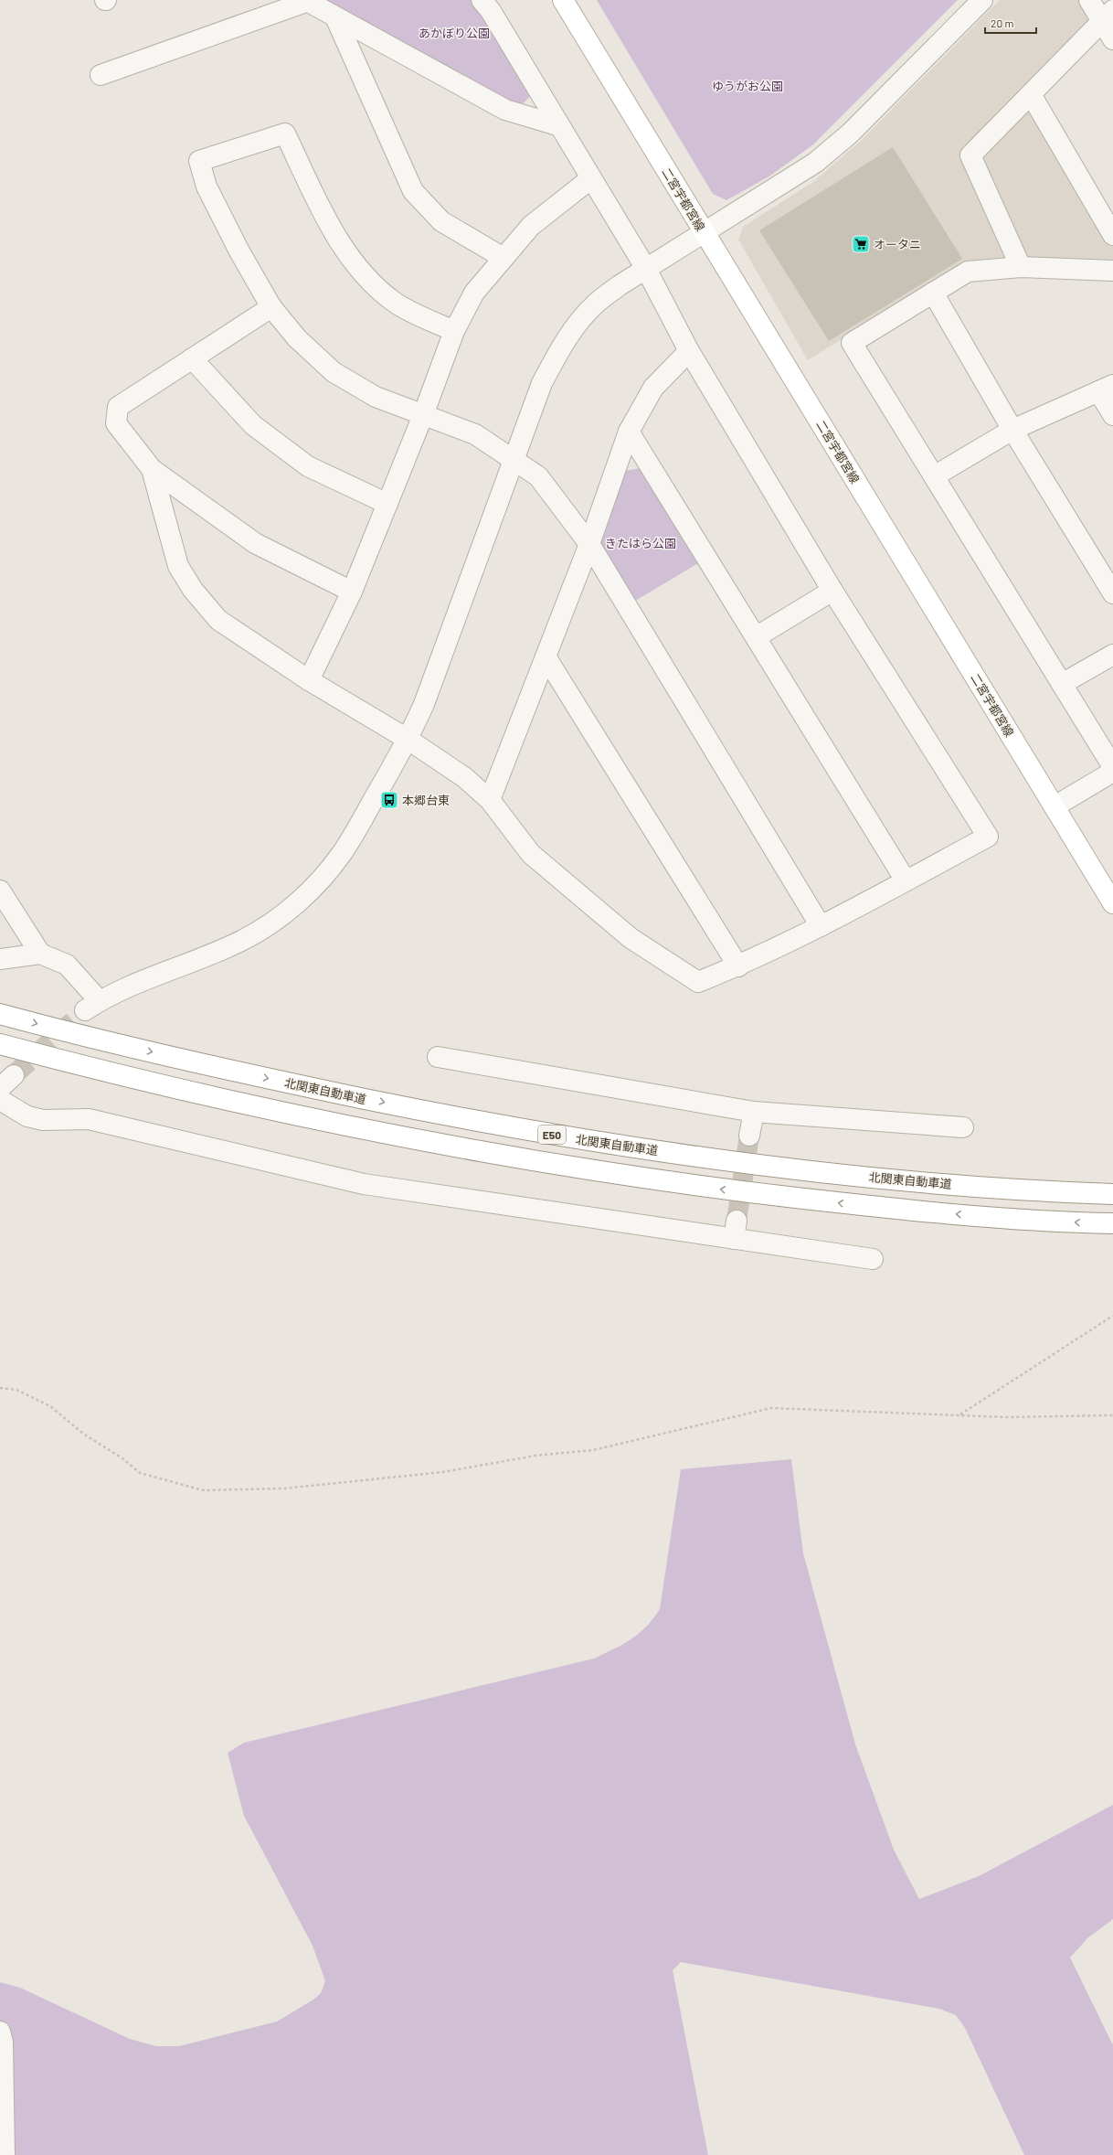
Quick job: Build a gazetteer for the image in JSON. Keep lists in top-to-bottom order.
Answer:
{
  "streets": {
    "main road": ["二宮宇都宮線", "北関東自動車道", "E50"]
  },
  "parks": ["あかぼり公園", "ゆうがお公園", "きたはら公園"],
  "places": {
    "supermarket": ["オータニ"],
    "bus stop": ["本郷台東"]
  },
  "scale_bar": "20 m"
}
